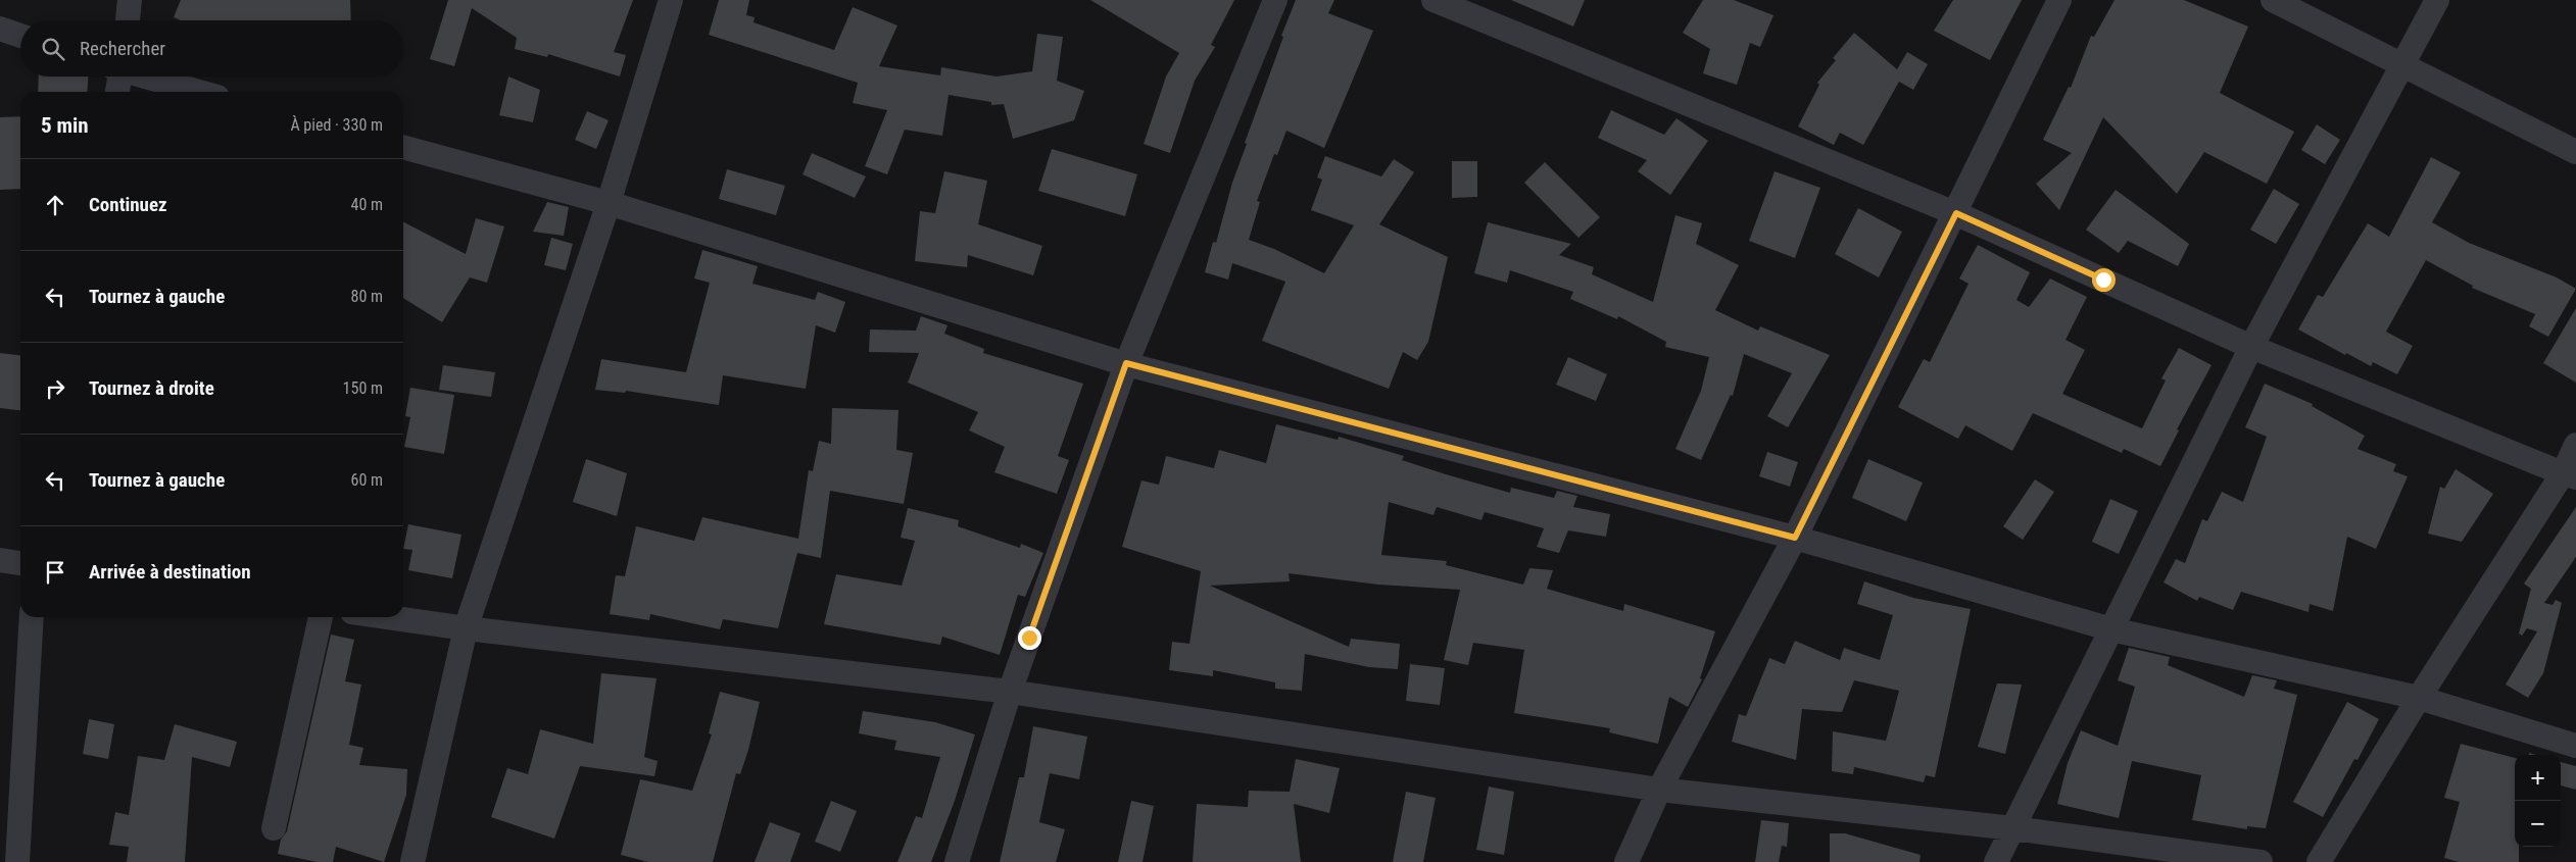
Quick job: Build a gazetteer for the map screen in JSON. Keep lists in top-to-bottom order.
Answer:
{
  "page": {
    "search": "Rechercher",
    "heading": ["5 min", "À pied · 330 m"],
    "list": [
      ["Continuez", "40 m"],
      ["Tournez à gauche", "80 m"],
      ["Tournez à droite", "150 m"],
      ["Tournez à gauche", "60 m"],
      "Arrivée à destination"
    ],
    "map_buttons": ["+", "−"]
  }
}
